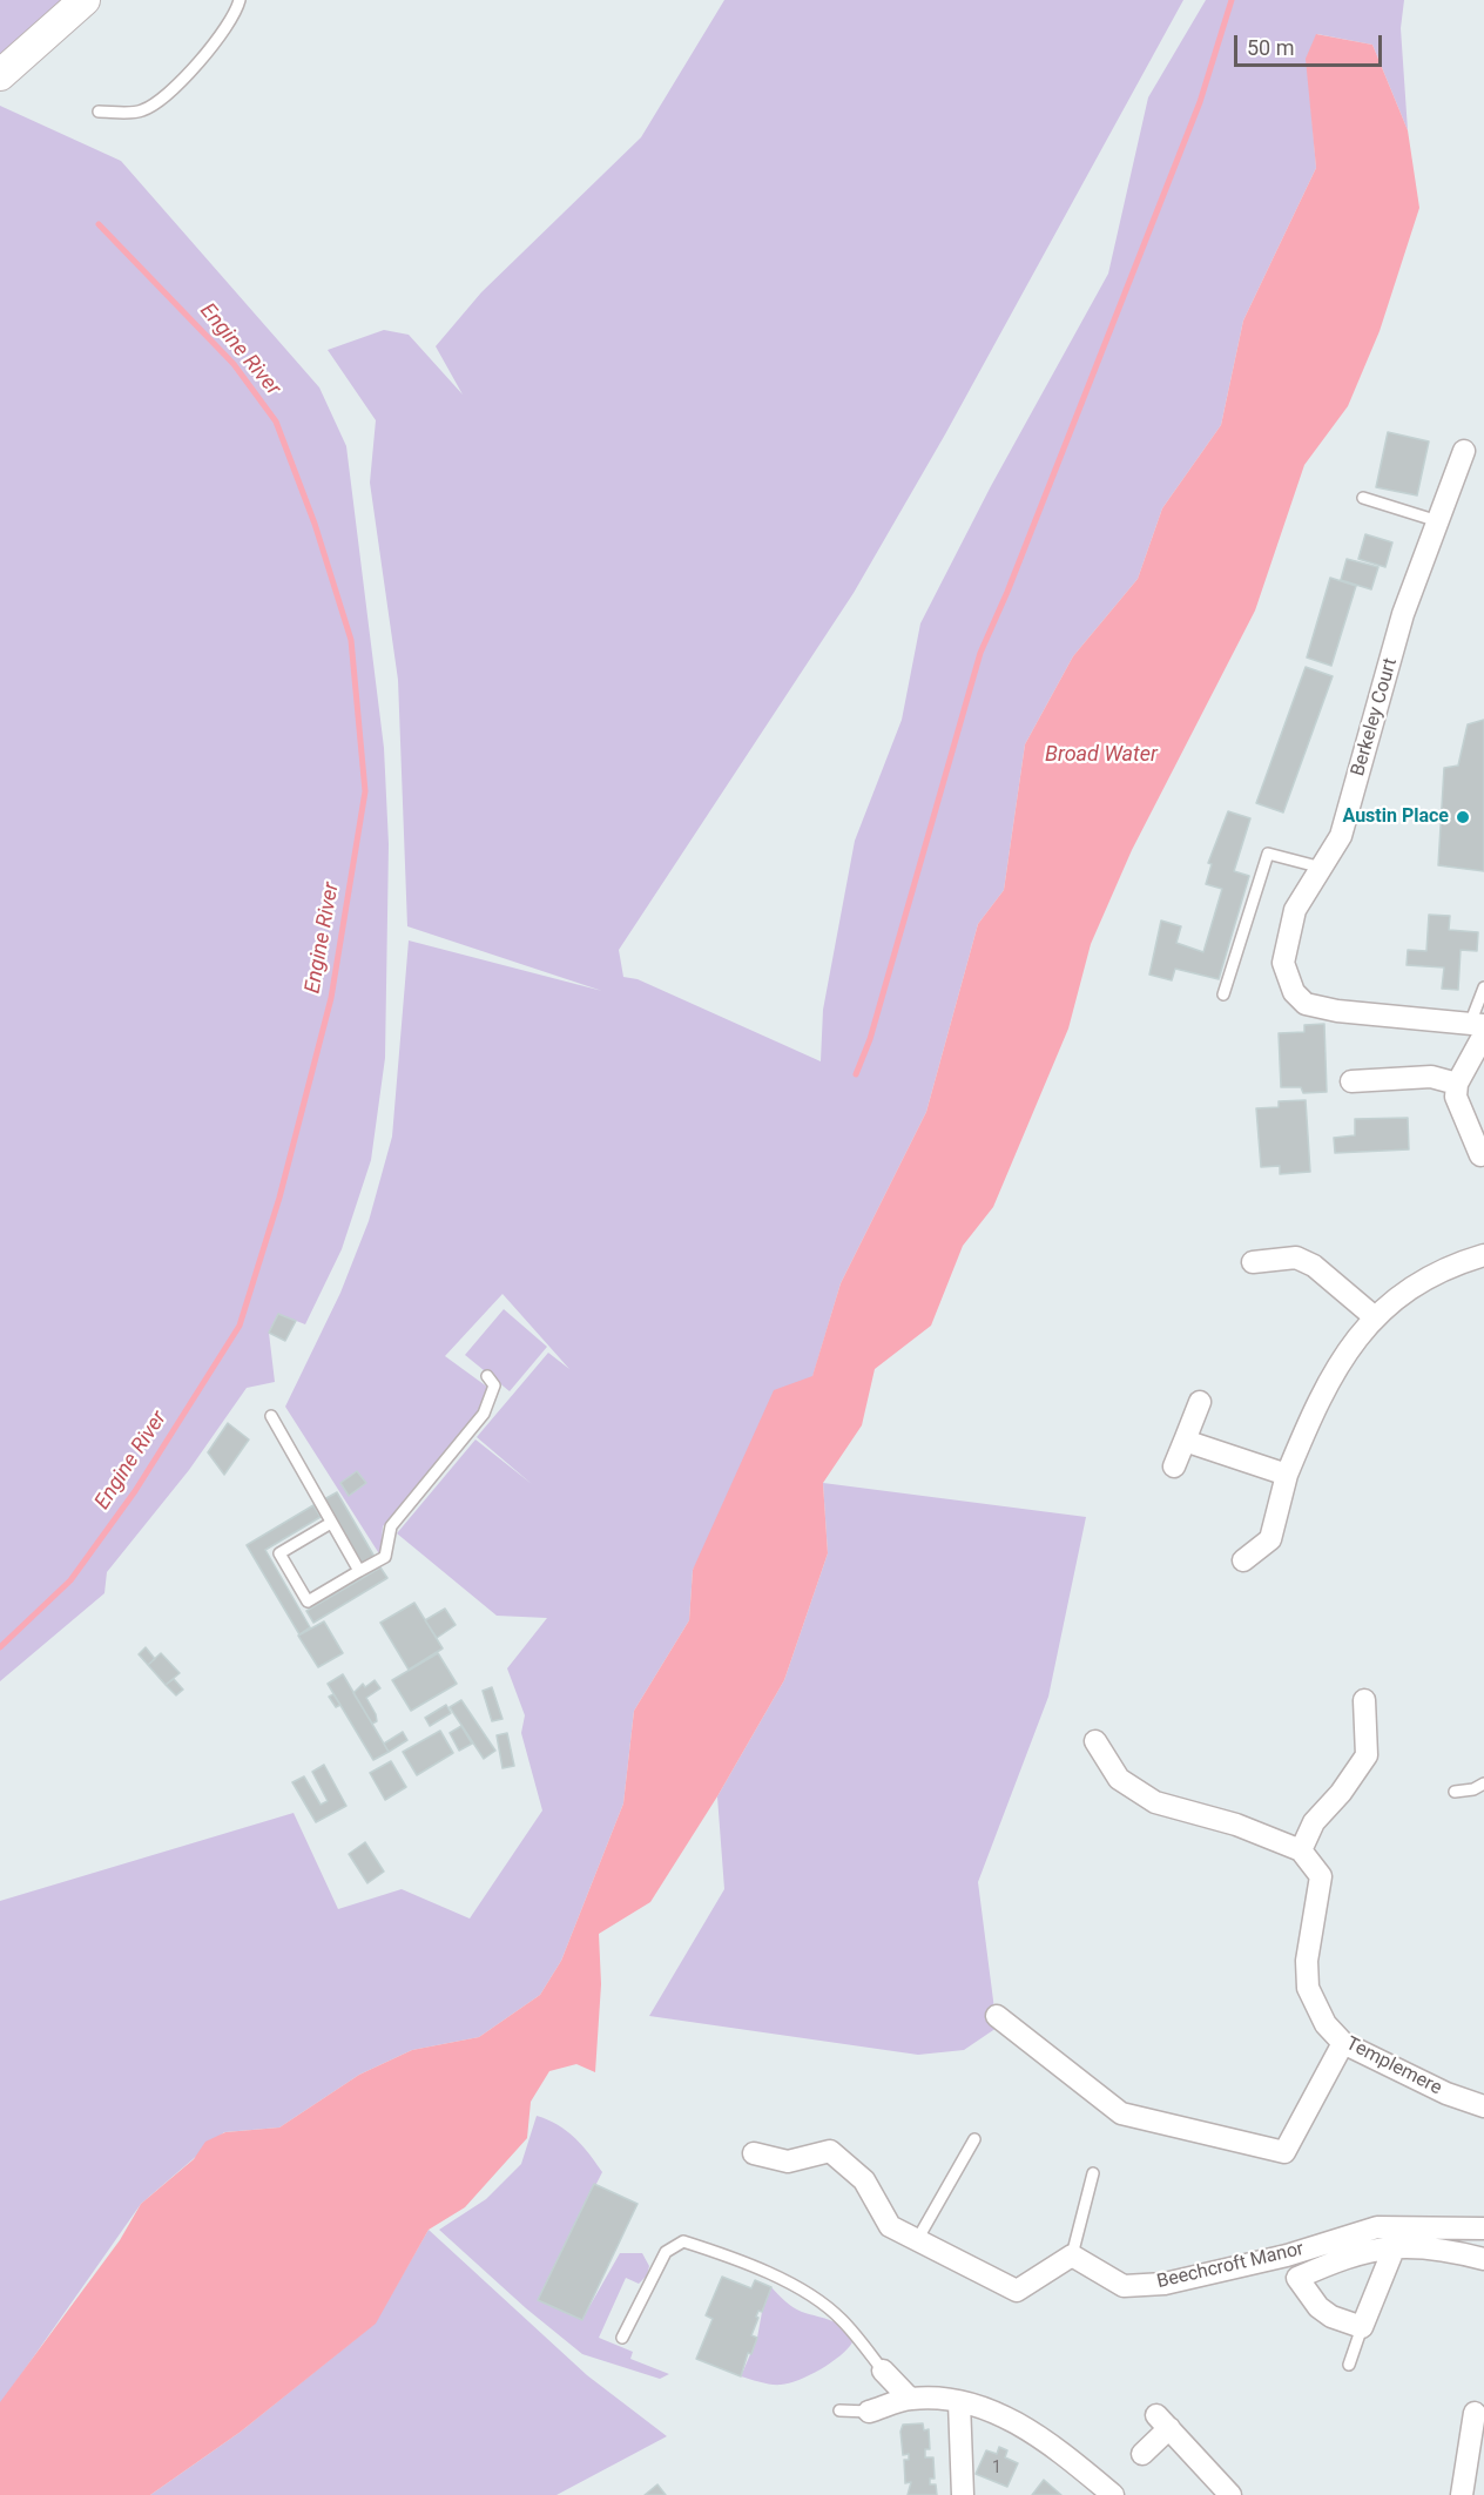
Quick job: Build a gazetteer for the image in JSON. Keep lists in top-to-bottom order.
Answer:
{
  "streets": {
    "street": ["Berkeley Court", "Templemere", "Beechcroft Manor"]
  },
  "water": ["Engine River", "Broad Water"],
  "places": ["Austin Place"],
  "house_numbers": ["1"],
  "scale_bar": "50 m"
}
